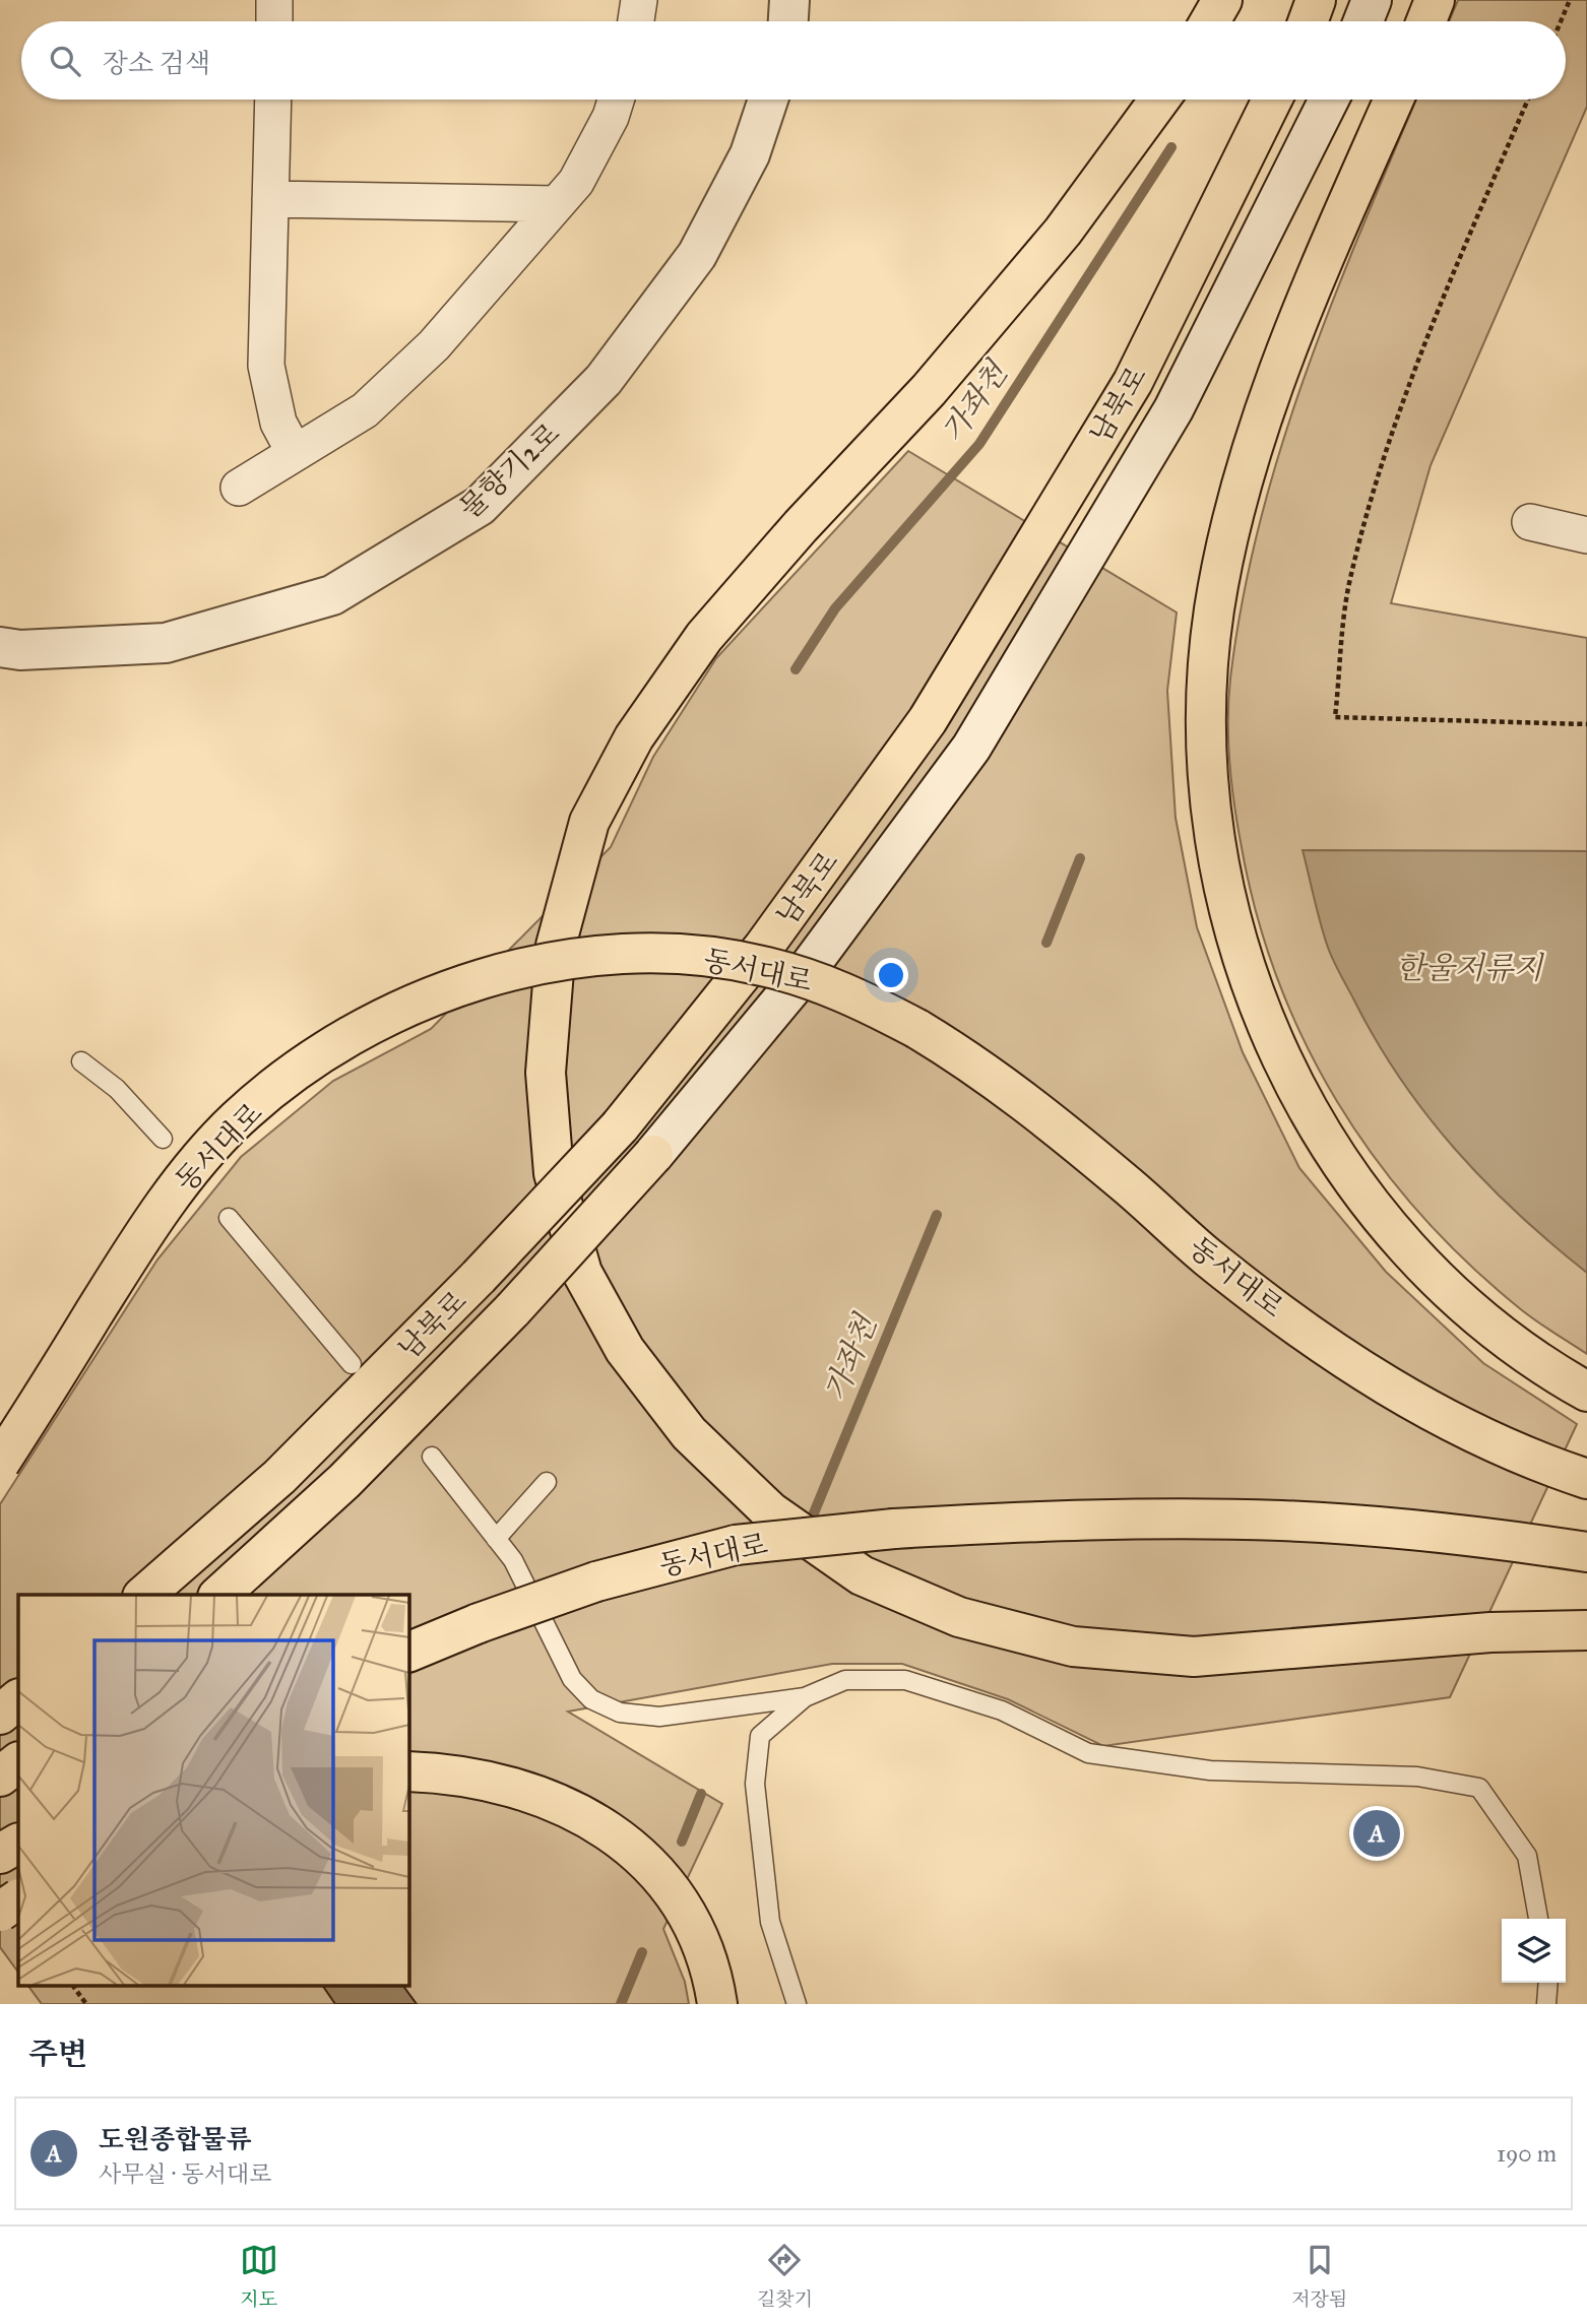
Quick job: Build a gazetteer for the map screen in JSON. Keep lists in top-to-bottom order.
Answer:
{
  "streets": {
    "main road": ["남북로", "물향기2로", "동서대로"]
  },
  "water": ["가좌천", "한울저류지"],
  "page": {
    "search": "장소 검색",
    "pins": "A",
    "heading": "주변",
    "list": [
      {
        "mark": "A",
        "name": "도원종합물류",
        "note": "사무실 · 동서대로",
        "value": "190 m"
      }
    ],
    "nav": ["지도", "길찾기", "저장됨"]
  }
}
